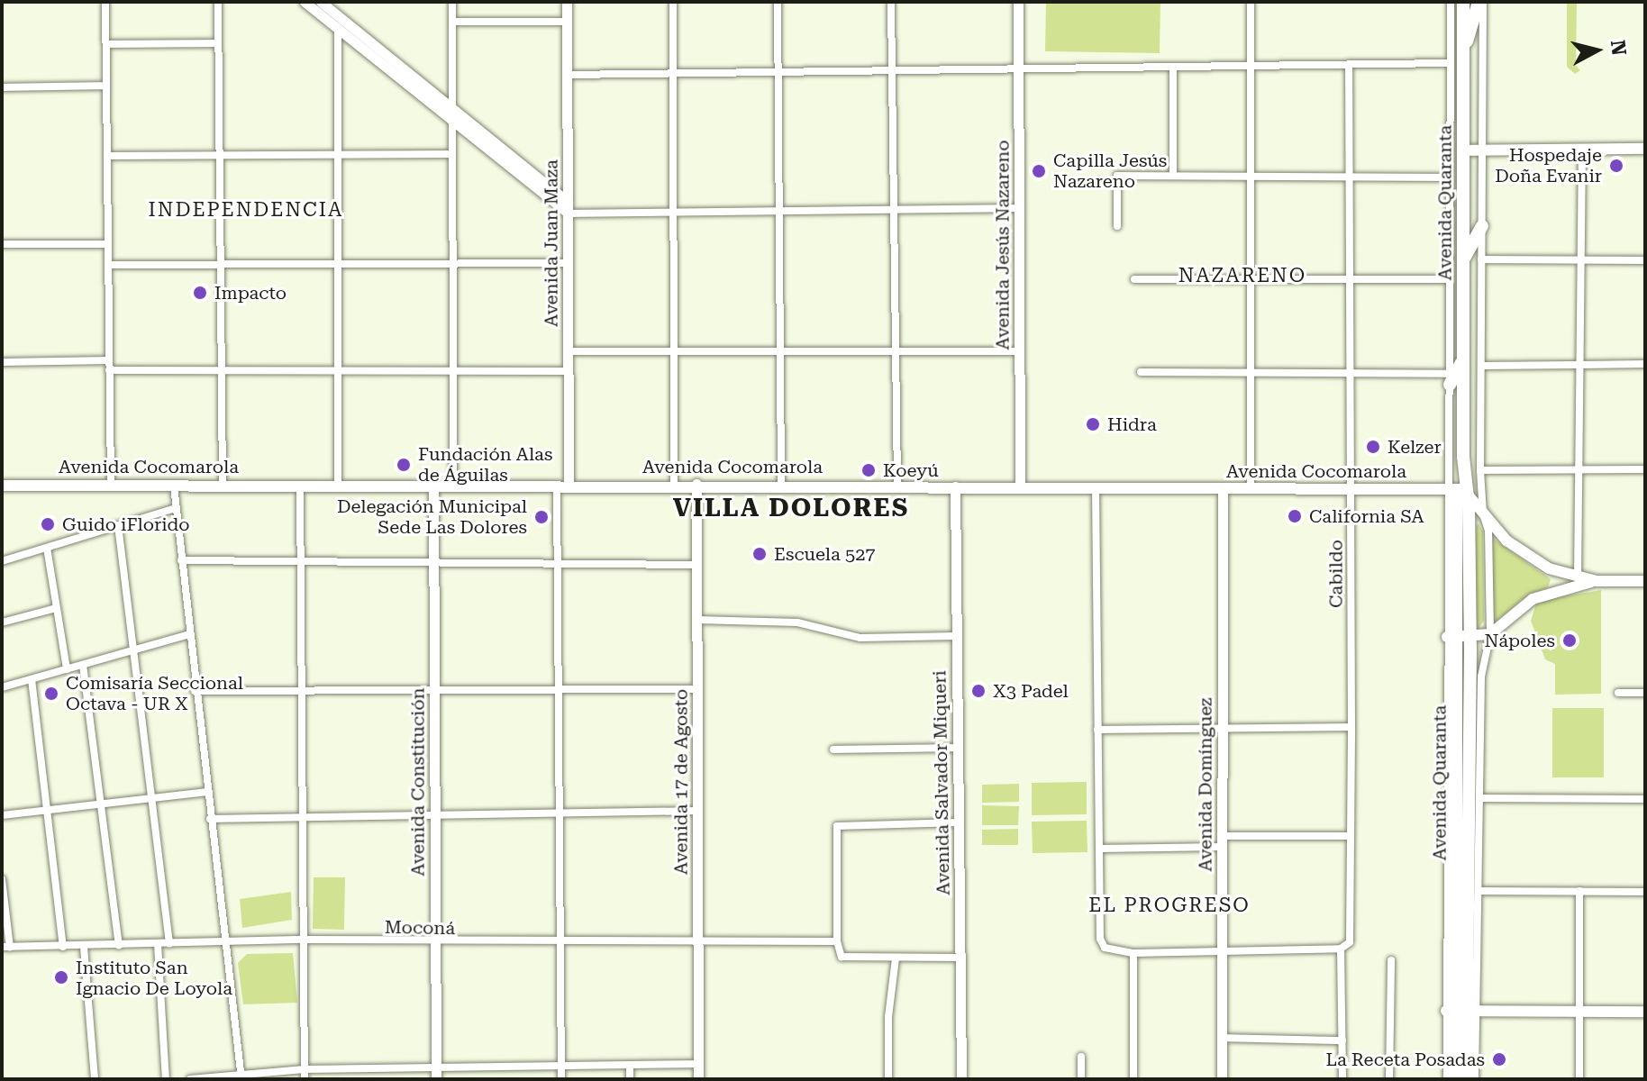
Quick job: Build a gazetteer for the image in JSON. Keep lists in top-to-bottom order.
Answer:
{
  "streets": {
    "highway": ["Avenida Quaranta"],
    "main road": [
      "Avenida Juan Maza",
      "Avenida Jesús Nazareno",
      "Avenida Cocomarola",
      "Avenida Constitución",
      "Avenida 17 de Agosto",
      "Avenida Salvador Miqueri",
      "Avenida Domínguez"
    ],
    "street": ["Cabildo", "Moconá"]
  },
  "crossings": [
    ["Avenida Quaranta", "Avenida Cocomarola"],
    ["Avenida Juan Maza", "Avenida Cocomarola"],
    ["Avenida Jesús Nazareno", "Avenida Cocomarola"],
    ["Avenida Cocomarola", "Cabildo"],
    ["Avenida Cocomarola", "Avenida Constitución"],
    ["Avenida Cocomarola", "Avenida 17 de Agosto"],
    ["Avenida Cocomarola", "Avenida Salvador Miqueri"],
    ["Avenida Cocomarola", "Avenida Domínguez"],
    ["Avenida Constitución", "Moconá"],
    ["Avenida 17 de Agosto", "Moconá"]
  ],
  "districts": [
    "INDEPENDENCIA",
    "NAZARENO",
    "VILLA DOLORES",
    "EL PROGRESO"
  ],
  "places": [
    "Hospedaje Doña Evanir",
    "Capilla Jesús Nazareno",
    "Impacto",
    "Hidra",
    "Kelzer",
    "Fundación Alas de Águilas",
    "Koeyú",
    "California SA",
    "Delegación Municipal Sede Las Dolores",
    "Guido iFlorido",
    "Escuela 527",
    "Nápoles",
    "X3 Padel",
    "Comisaría Seccional Octava - UR X",
    "Instituto San Ignacio De Loyola",
    "La Receta Posadas"
  ],
  "north": "right"
}
